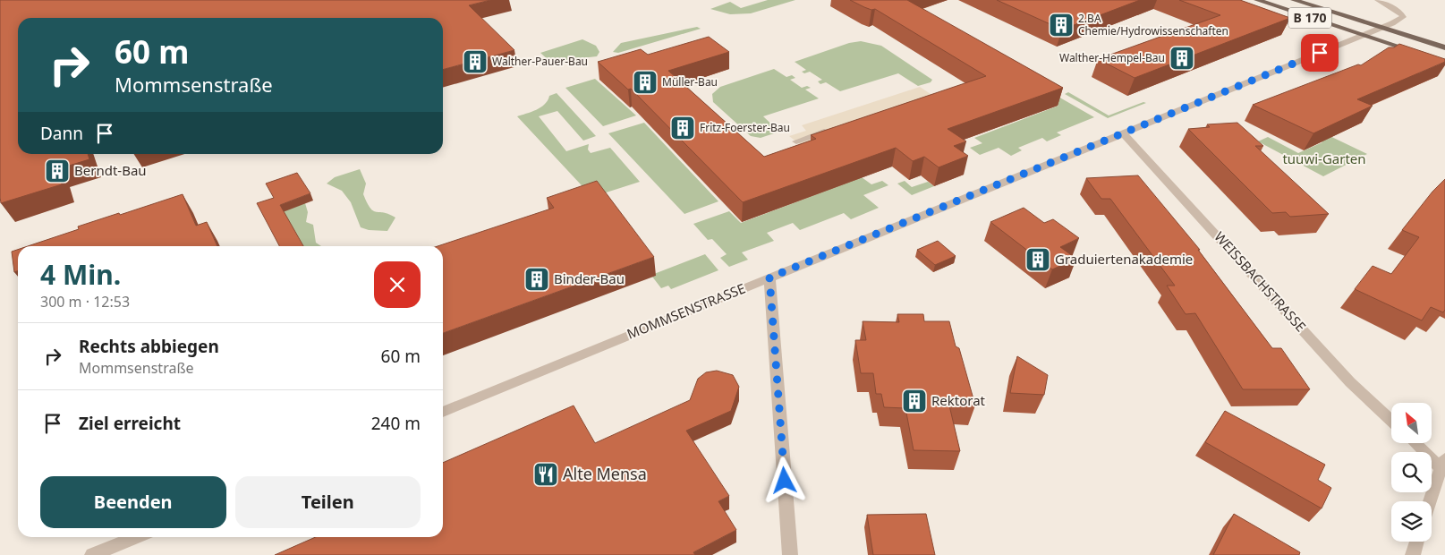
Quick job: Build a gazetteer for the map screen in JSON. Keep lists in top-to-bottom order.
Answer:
{
  "streets": {
    "main road": ["B 170"],
    "street": ["WEISSBACHSTRASSE", "MOMMSENSTRASSE"]
  },
  "crossings": [
    ["B 170", "MOMMSENSTRASSE"],
    ["WEISSBACHSTRASSE", "MOMMSENSTRASSE"]
  ],
  "parks": ["tuuwi-Garten"],
  "places": {
    "building": [
      "2.BA Chemie/Hydrowissenschaften",
      "Walther-Hempel-Bau",
      "Walther-Pauer-Bau",
      "Müller-Bau",
      "Fritz-Foerster-Bau",
      "Berndt-Bau",
      "Graduiertenakademie",
      "Binder-Bau",
      "Rektorat"
    ],
    "restaurant": ["Alte Mensa"]
  },
  "north": "top left",
  "page": {
    "turn": ["60 m", "Mommsenstraße"],
    "then": "Dann",
    "heading": ["4 Min.", "300 m · 12:53"],
    "list": [
      {
        "name": "Rechts abbiegen",
        "note": "Mommsenstraße",
        "value": "60 m"
      },
      {
        "name": "Ziel erreicht",
        "value": "240 m"
      }
    ],
    "buttons": ["Beenden", "Teilen"]
  }
}
